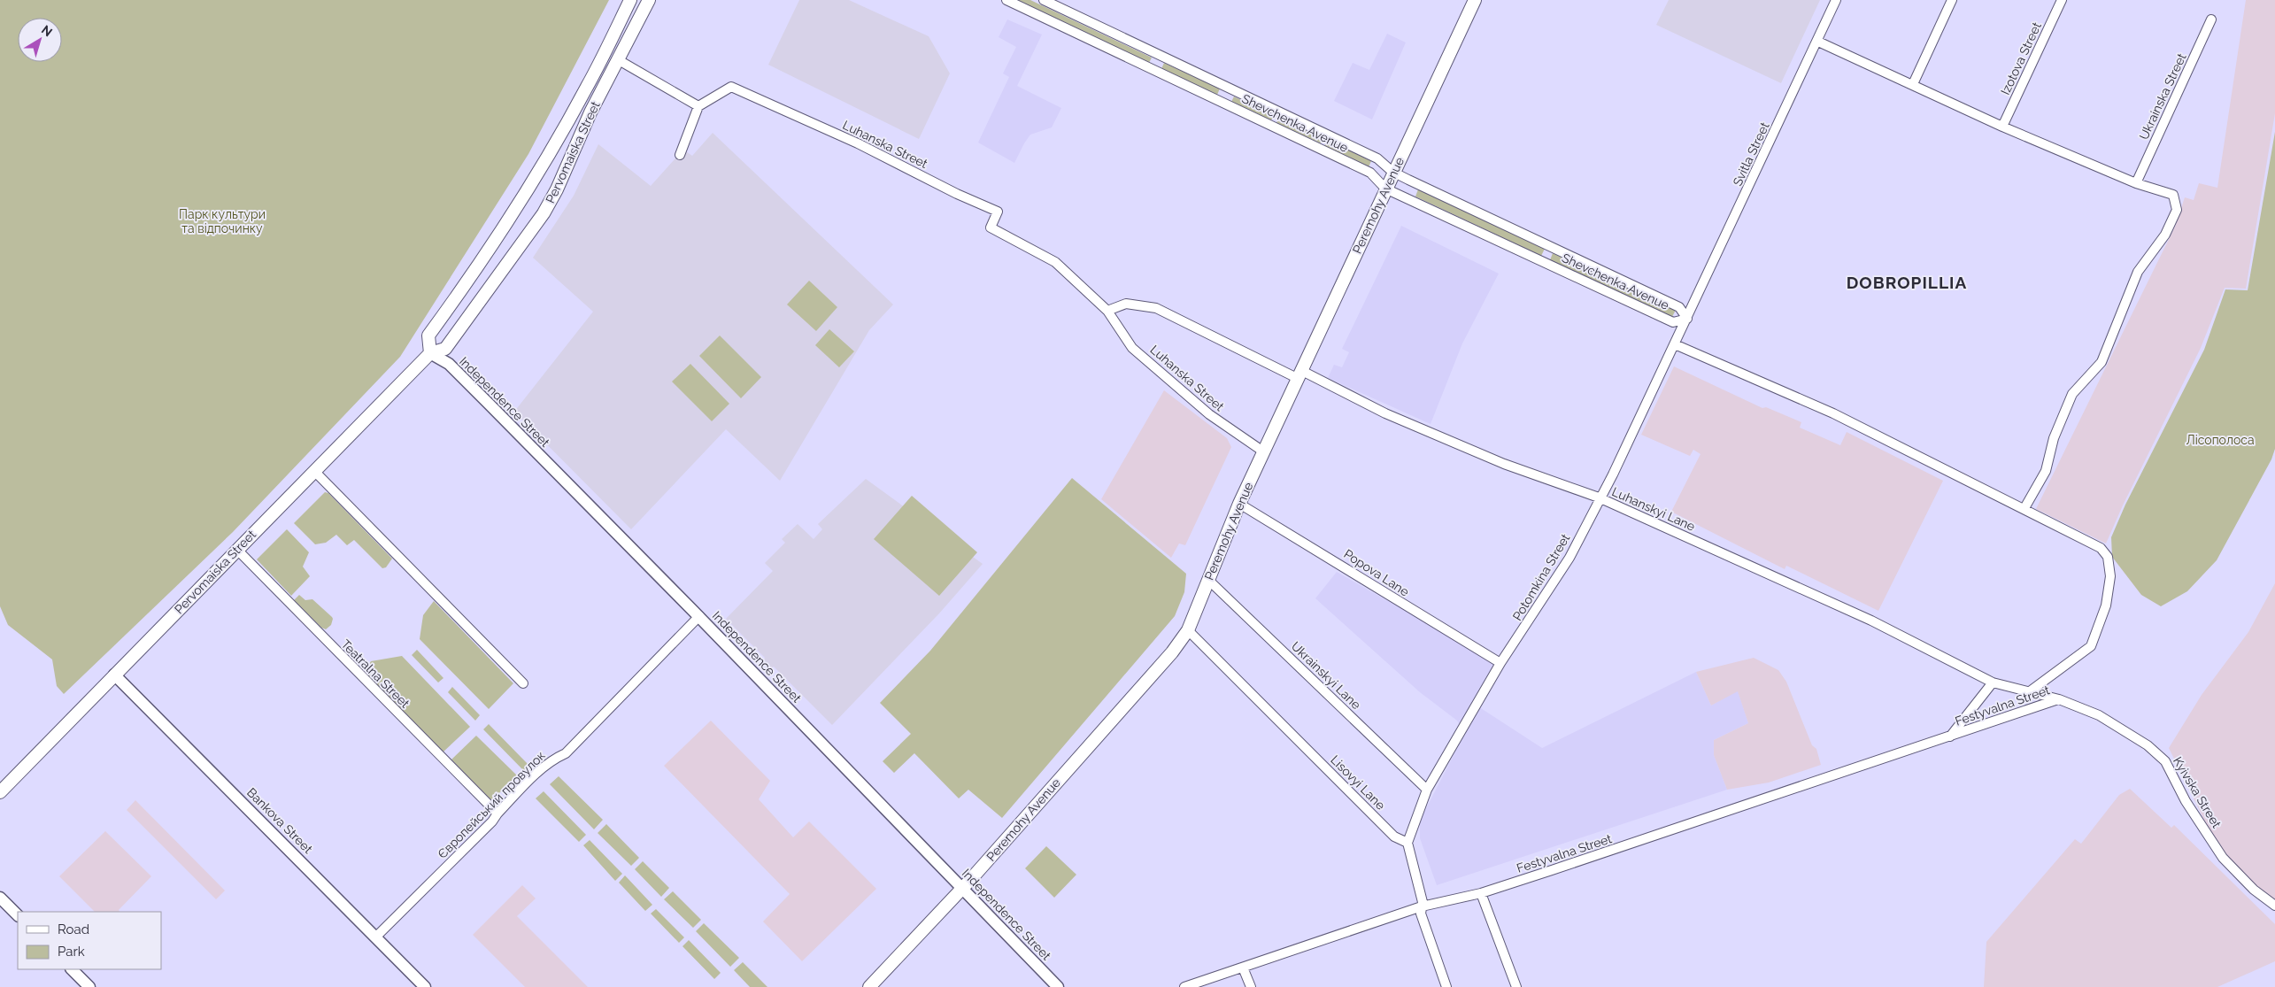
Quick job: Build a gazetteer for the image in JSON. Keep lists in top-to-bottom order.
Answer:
{
  "streets": {
    "main road": ["Pervomaiska Street", "Peremohy Avenue"],
    "street": [
      "Izotova Street",
      "Ukrainska Street",
      "Shevchenka Avenue",
      "Luhanska Street",
      "Svitla Street",
      "Independence Street",
      "Luhanskyi Lane",
      "Popova Lane",
      "Potomkina Street",
      "Teatralna Street",
      "Ukrainskyi Lane",
      "Festyvalna Street",
      "Lisovyi Lane",
      "Kyivska Street",
      "Європейський провулок",
      "Bankova Street"
    ]
  },
  "crossings": [
    ["Shevchenka Avenue", "Svitla Street"],
    ["Shevchenka Avenue", "Peremohy Avenue"],
    ["Shevchenka Avenue", "Potomkina Street"],
    ["Luhanska Street", "Peremohy Avenue"],
    ["Pervomaiska Street", "Independence Street"],
    ["Pervomaiska Street", "Teatralna Street"],
    ["Pervomaiska Street", "Bankova Street"],
    ["Svitla Street", "Potomkina Street"],
    ["Peremohy Avenue", "Independence Street"],
    ["Peremohy Avenue", "Luhanskyi Lane"],
    ["Peremohy Avenue", "Popova Lane"],
    ["Peremohy Avenue", "Ukrainskyi Lane"],
    ["Peremohy Avenue", "Lisovyi Lane"],
    ["Independence Street", "Європейський провулок"],
    ["Luhanskyi Lane", "Potomkina Street"],
    ["Luhanskyi Lane", "Festyvalna Street"],
    ["Popova Lane", "Potomkina Street"],
    ["Potomkina Street", "Ukrainskyi Lane"],
    ["Potomkina Street", "Lisovyi Lane"],
    ["Teatralna Street", "Європейський провулок"],
    ["Festyvalna Street", "Kyivska Street"],
    ["Європейський провулок", "Bankova Street"]
  ],
  "districts": ["DOBROPILLIA"],
  "parks": ["Парк культури та відпочинку", "Лісополоса"],
  "legend": ["Road", "Park"],
  "north": "top right"
}
